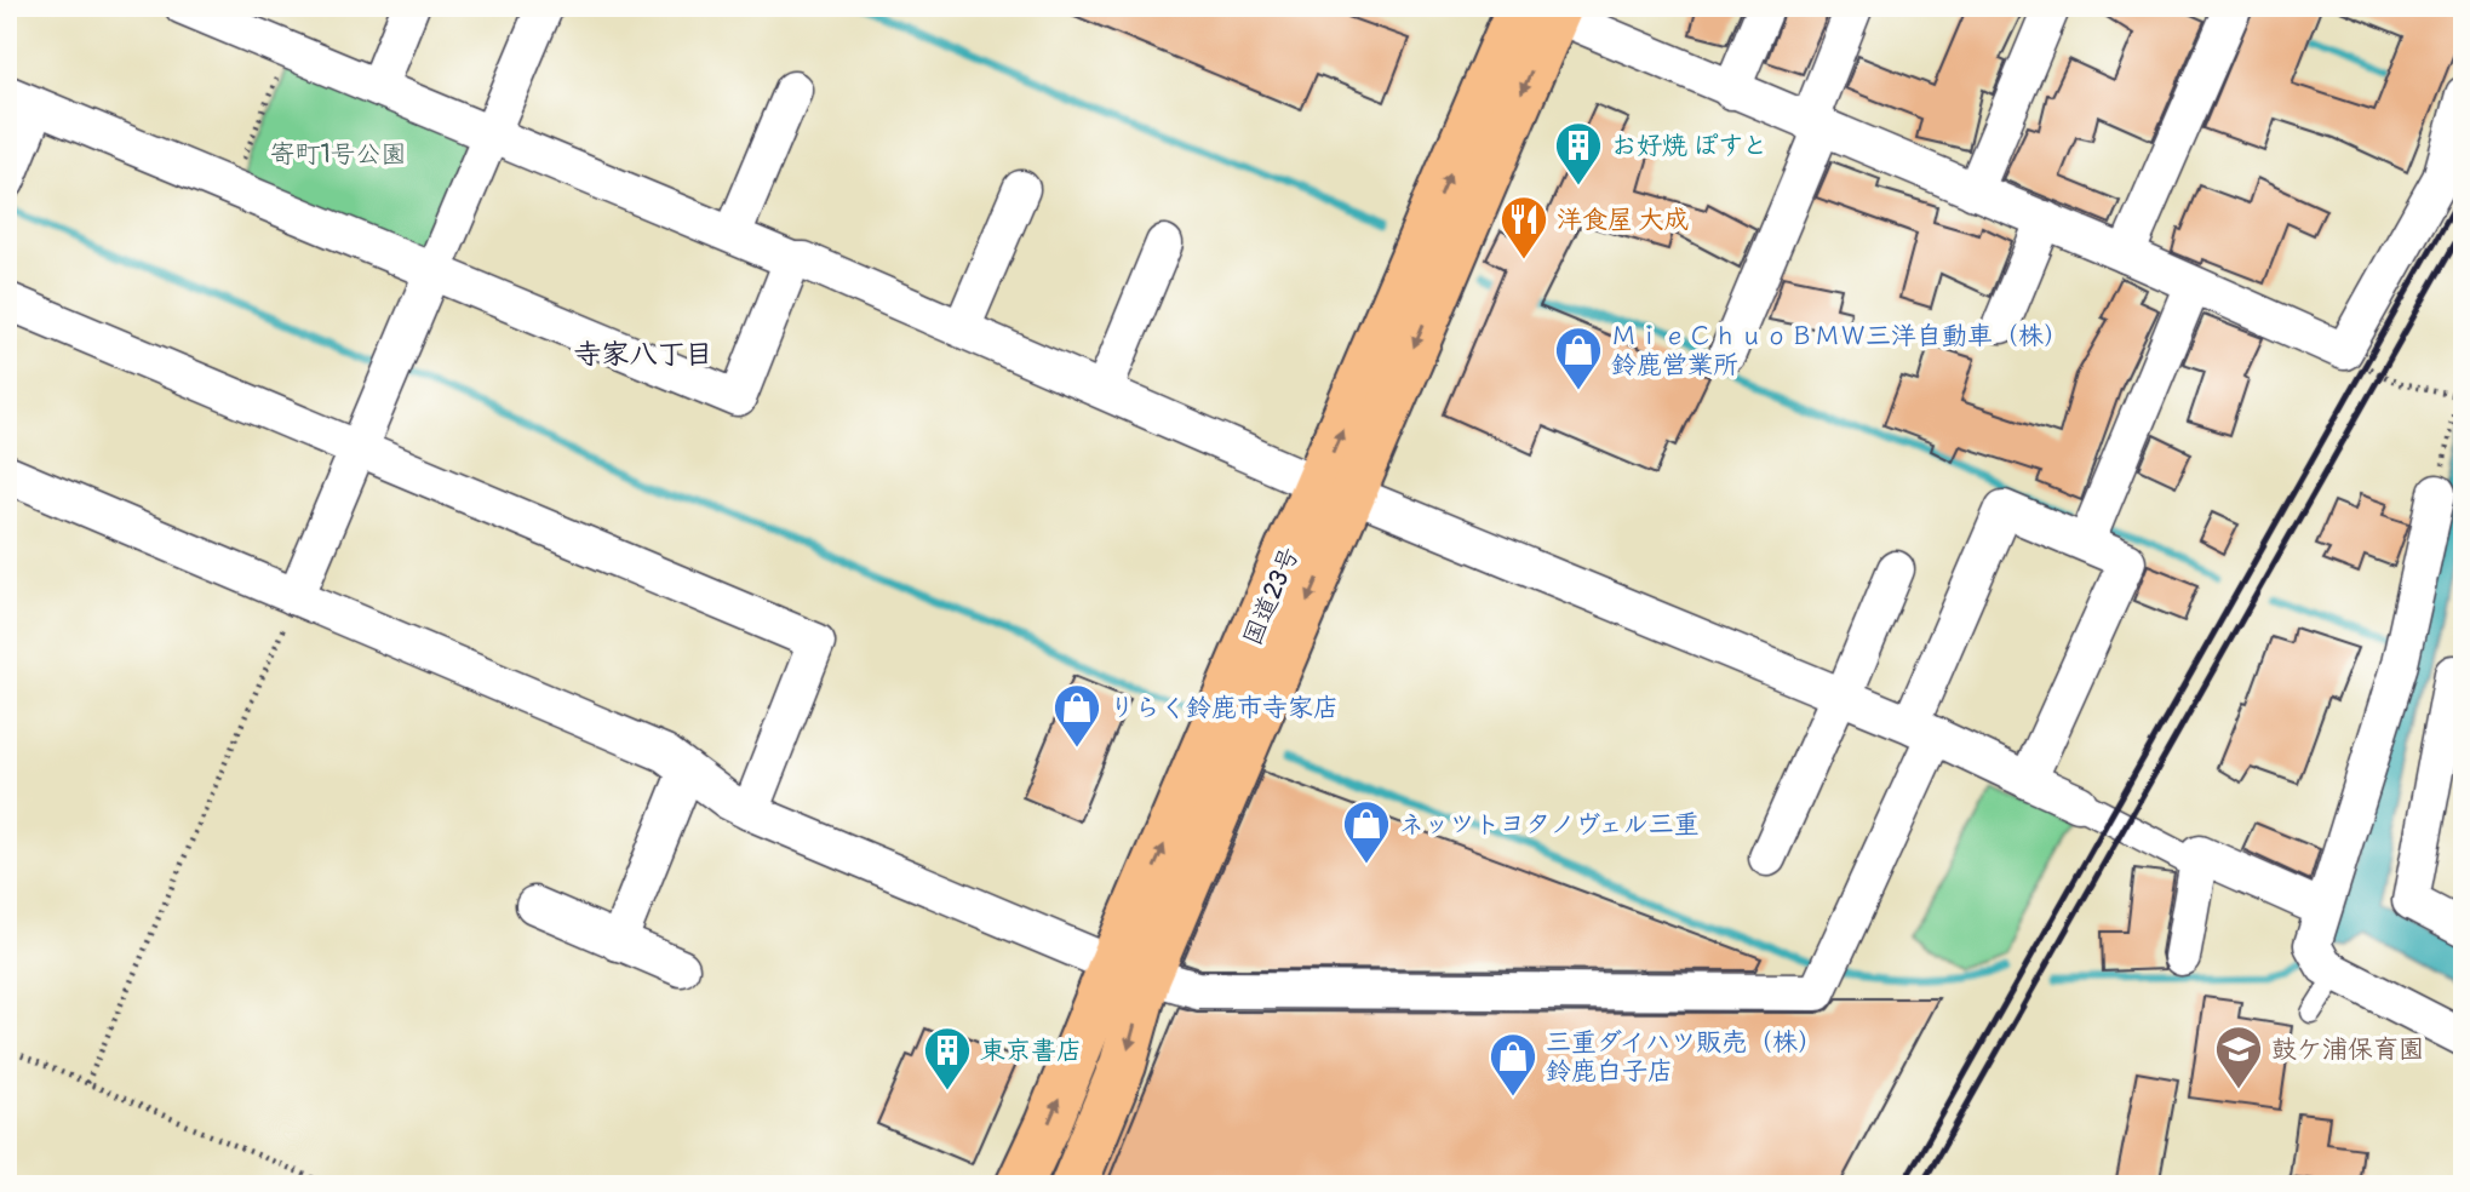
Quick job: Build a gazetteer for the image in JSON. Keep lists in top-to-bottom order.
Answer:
{
  "streets": {
    "highway": ["国道23号"]
  },
  "districts": ["寺家八丁目"],
  "parks": ["寄町1号公園"],
  "places": {
    "building": ["お好焼 ぽすと", "東京書店"],
    "restaurant": ["洋食屋 大成"],
    "shop": [
      "ＭｉｅＣｈｕｏＢＭＷ三洋自動車（株） 鈴鹿営業所",
      "りらく鈴鹿市寺家店",
      "ネッツトヨタノヴェル三重",
      "三重ダイハツ販売（株） 鈴鹿白子店"
    ],
    "school or university": ["鼓ケ浦保育園"]
  }
}
